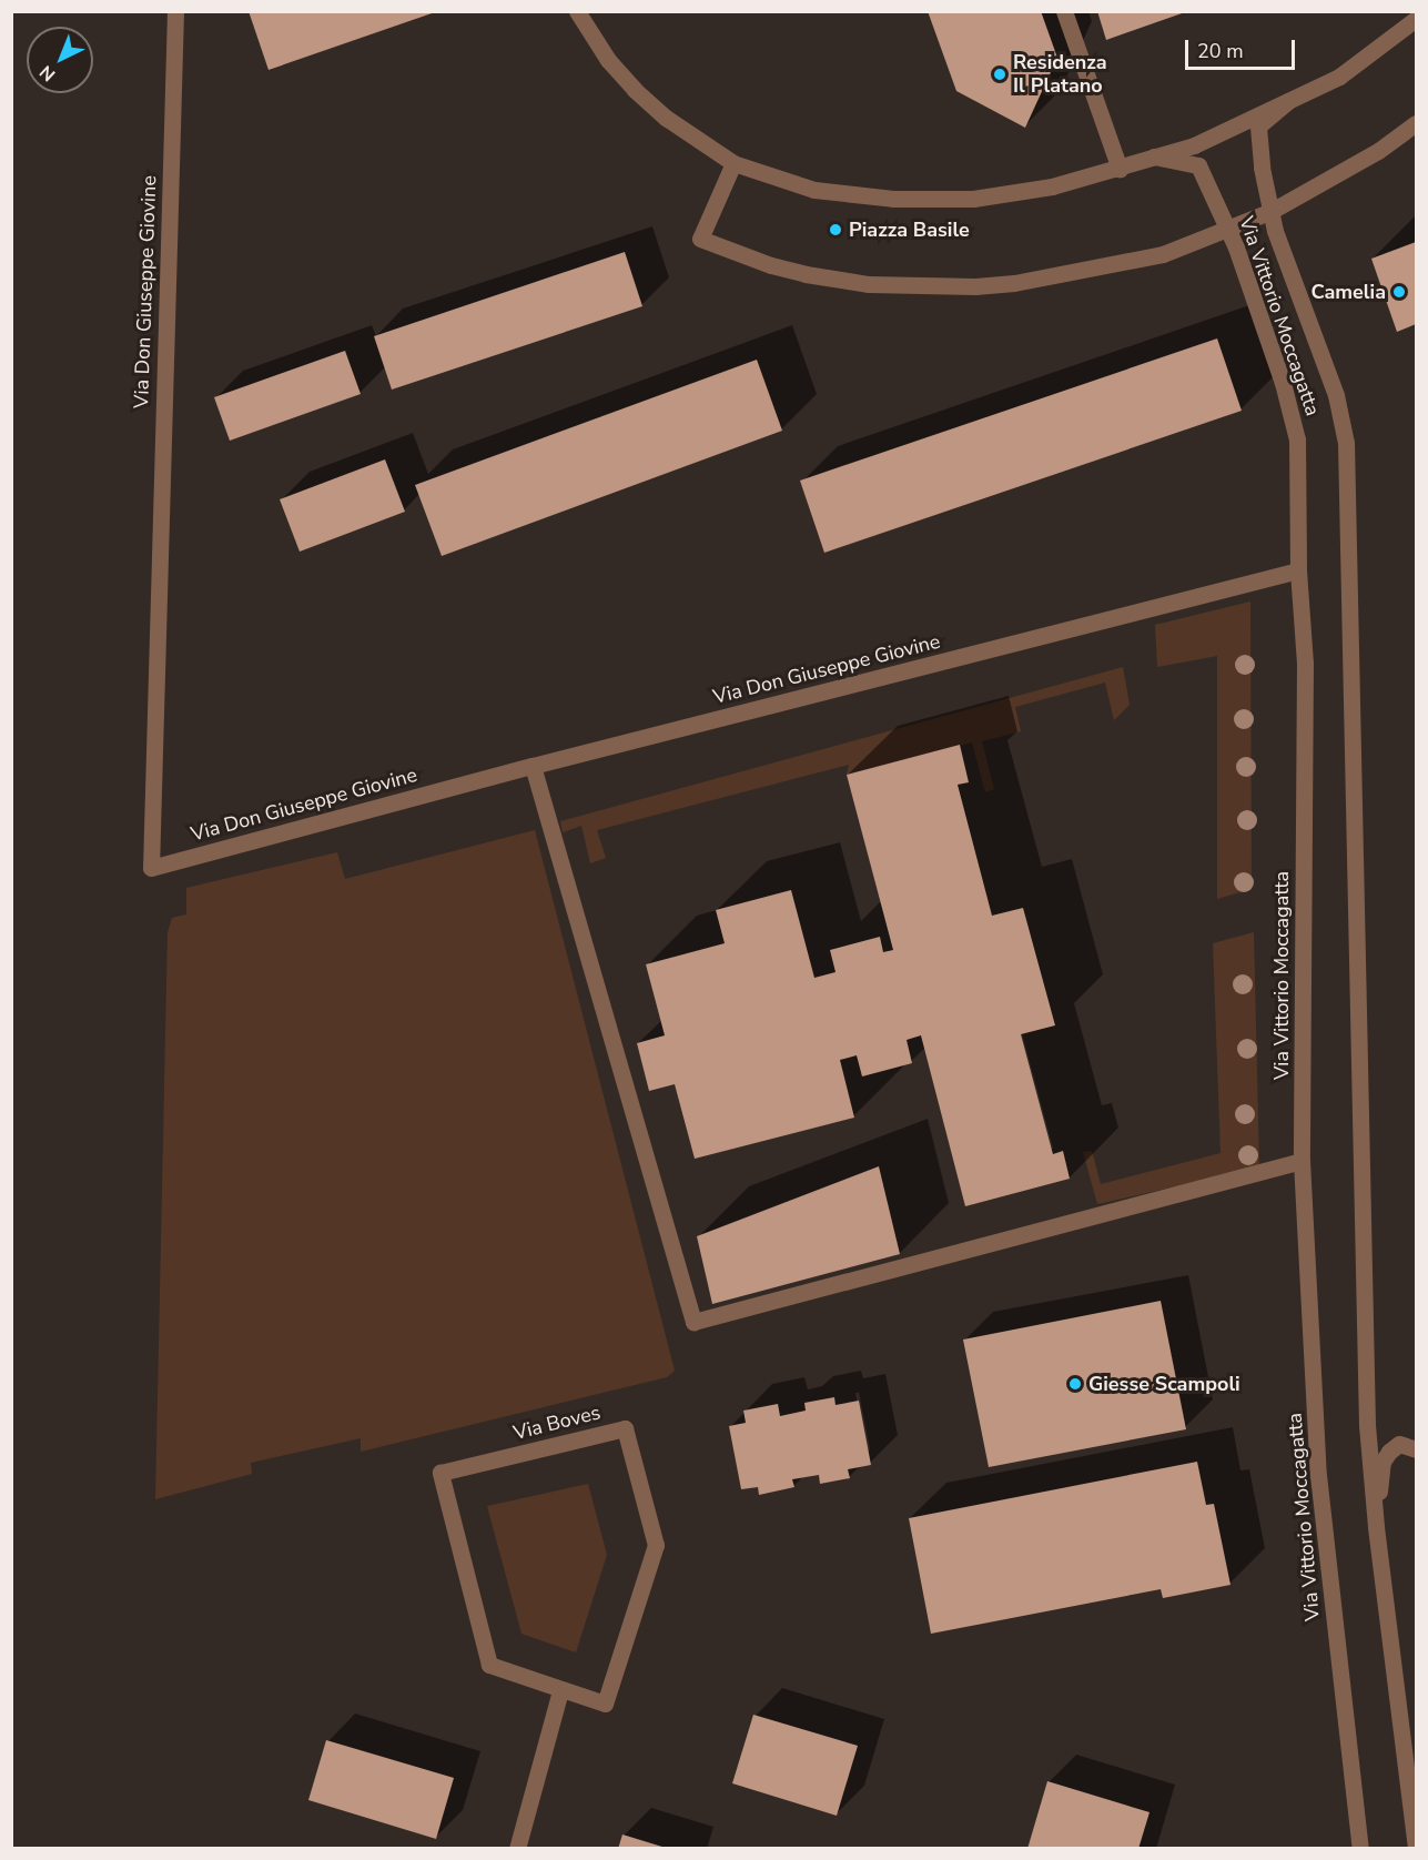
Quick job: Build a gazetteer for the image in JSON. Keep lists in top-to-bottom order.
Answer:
{
  "streets": {
    "street": ["Via Don Giuseppe Giovine", "Via Vittorio Moccagatta", "Via Boves"]
  },
  "crossings": [
    ["Via Don Giuseppe Giovine", "Via Vittorio Moccagatta"]
  ],
  "places": [
    "Residenza Il Platano",
    "Piazza Basile",
    "Camelia",
    "Giesse Scampoli"
  ],
  "scale_bar": "20 m",
  "north": "bottom left"
}
